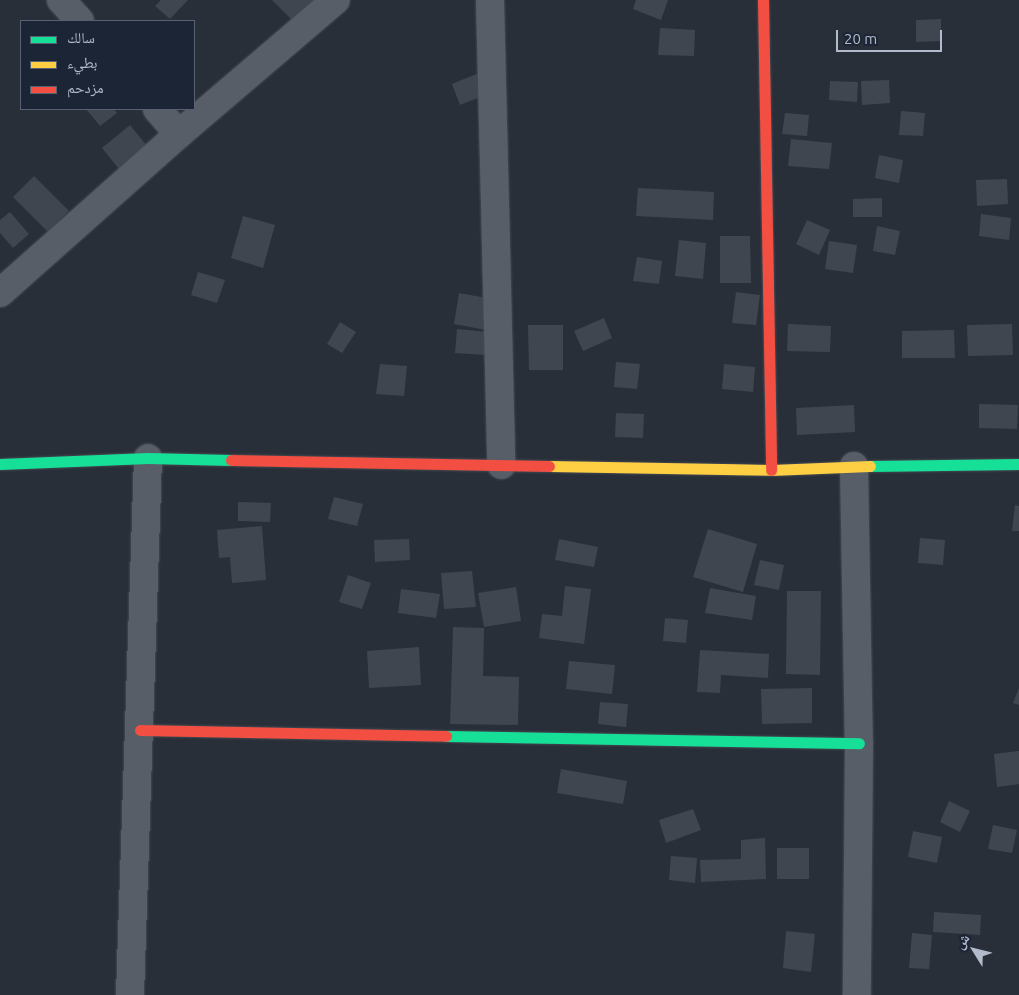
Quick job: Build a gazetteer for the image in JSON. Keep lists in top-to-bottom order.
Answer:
{
  "legend": ["سالك", "بطيء", "مزدحم"],
  "scale_bar": "20 m",
  "north": "top left"
}
